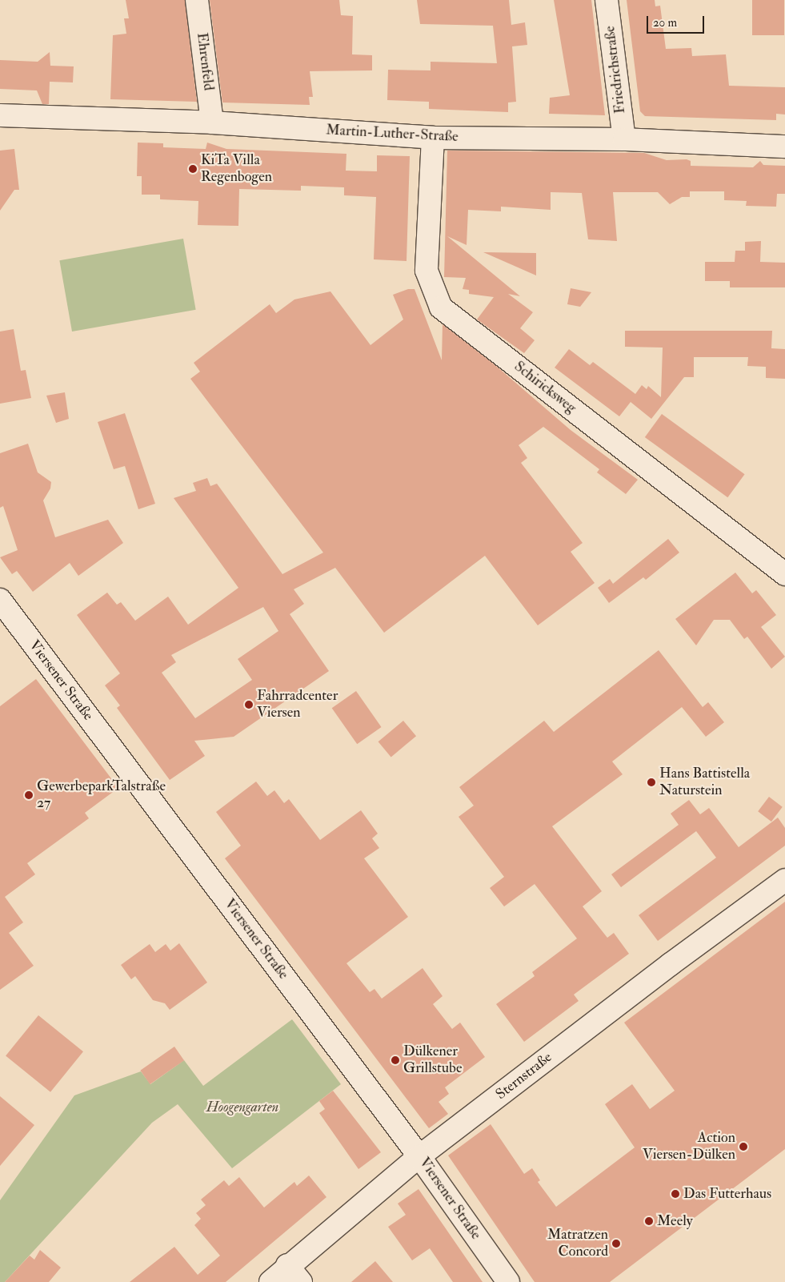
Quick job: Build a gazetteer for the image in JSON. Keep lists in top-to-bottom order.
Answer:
{
  "streets": {
    "street": [
      "Ehrenfeld",
      "Friedrichstraße",
      "Martin-Luther-Straße",
      "Schiricksweg",
      "Viersener Straße",
      "Sternstraße"
    ]
  },
  "crossings": [
    ["Ehrenfeld", "Martin-Luther-Straße"],
    ["Friedrichstraße", "Martin-Luther-Straße"],
    ["Martin-Luther-Straße", "Schiricksweg"],
    ["Viersener Straße", "Sternstraße"]
  ],
  "parks": ["Hoogengarten"],
  "places": [
    "KiTa Villa Regenbogen",
    "Fahrradcenter Viersen",
    "Hans Battistella Naturstein",
    "GewerbeparkTalstraße 27",
    "Dülkener Grillstube",
    "Action Viersen-Dülken",
    "Das Futterhaus",
    "Meely",
    "Matratzen Concord"
  ],
  "scale_bar": "20 m"
}
